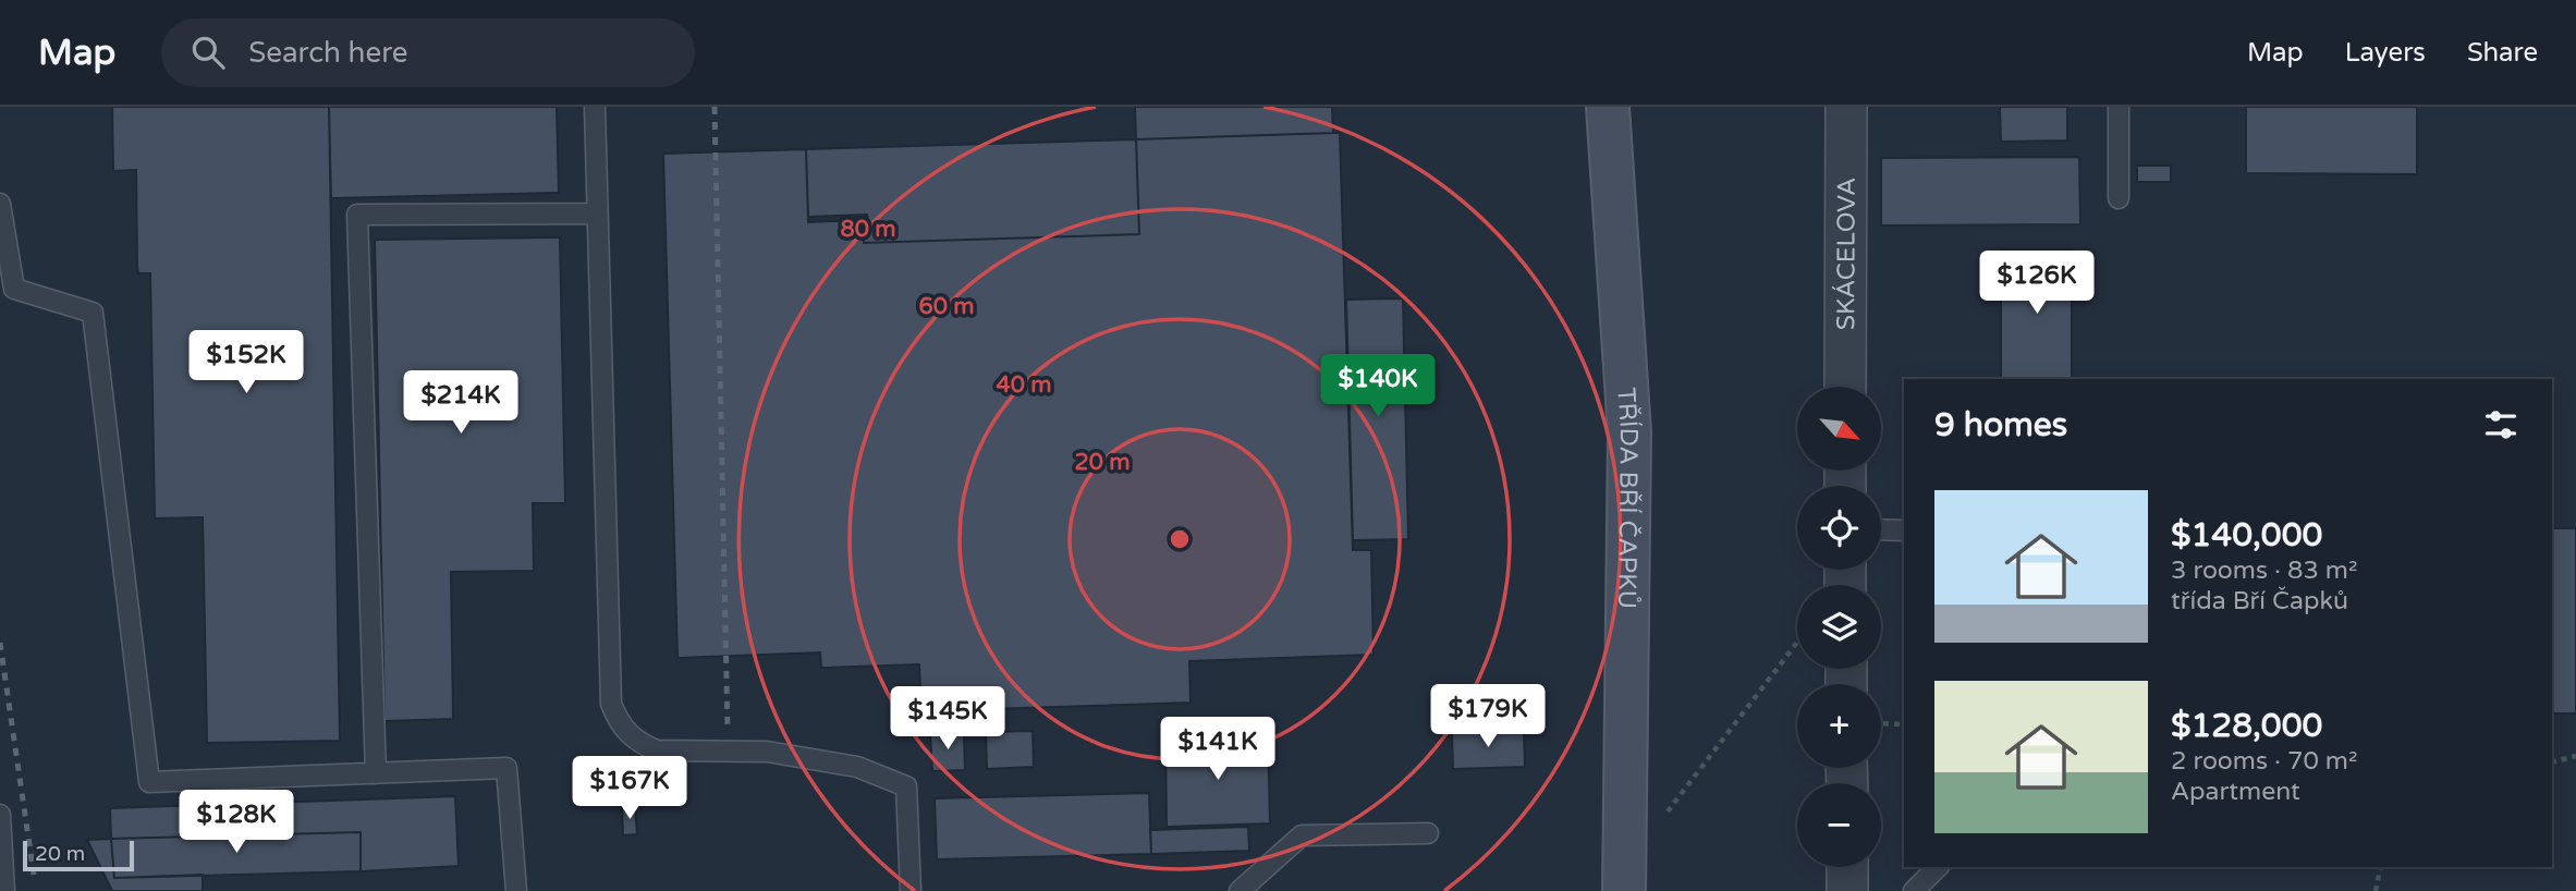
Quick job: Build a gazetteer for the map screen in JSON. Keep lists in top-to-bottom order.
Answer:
{
  "streets": {
    "street": ["SKÁCELOVA", "TŘÍDA BŘÍ ČAPKŮ"]
  },
  "scale_bar": "20 m",
  "north": "bottom right",
  "page": {
    "header": "Map",
    "search": "Search here",
    "nav": ["Map", "Layers", "Share"],
    "price": [
      "$126K",
      "$152K",
      "$140K",
      "$214K",
      "$179K",
      "$145K",
      "$141K",
      "$167K",
      "$128K"
    ],
    "heading": "9 homes",
    "map_buttons": ["+", "−"],
    "list": [
      {
        "name": "$140,000",
        "note": "3 rooms · 83 m² · třída Bří Čapků"
      },
      {
        "name": "$128,000",
        "note": "2 rooms · 70 m² · Apartment"
      }
    ],
    "scale": "20 m"
  },
  "rings": [
    "80 m",
    "60 m",
    "40 m",
    "20 m"
  ]
}
